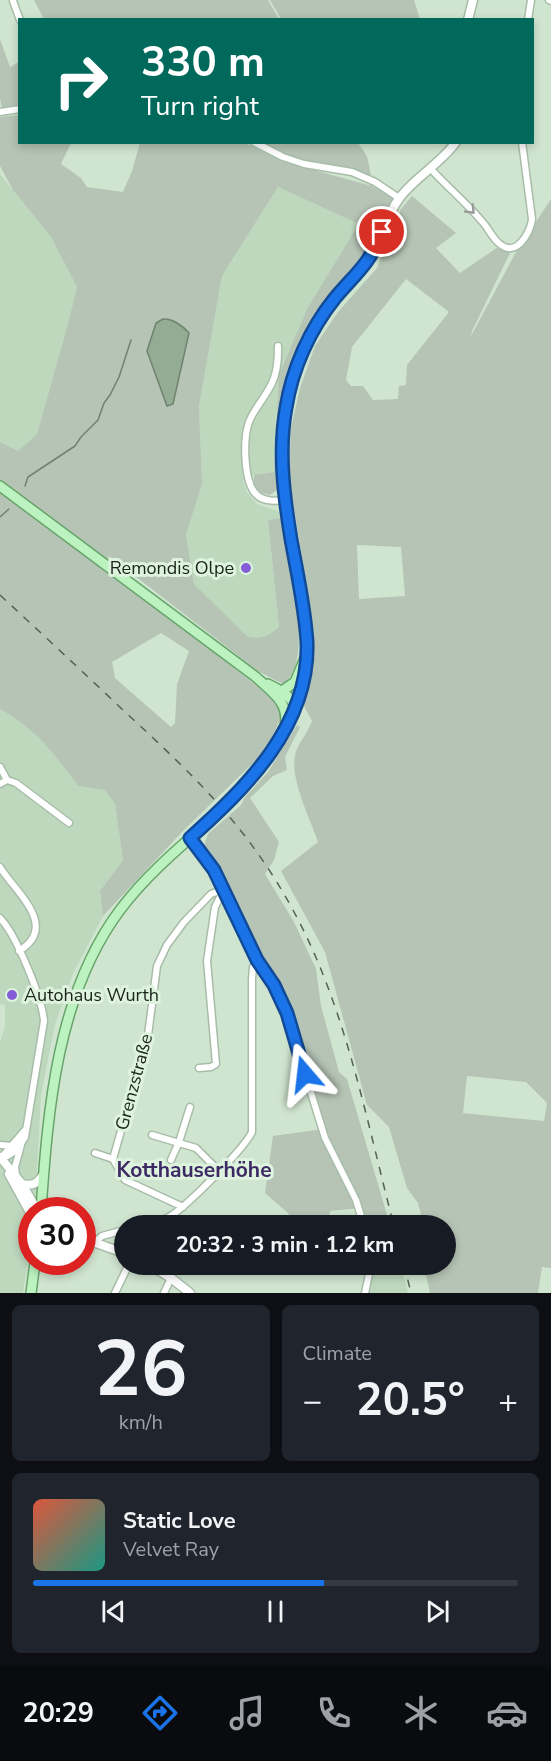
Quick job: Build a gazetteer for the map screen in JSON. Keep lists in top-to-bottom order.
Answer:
{
  "streets": {
    "street": ["Grenzstraße"]
  },
  "districts": ["Kotthauserhöhe"],
  "places": ["Remondis Olpe", "Autohaus Wurth"],
  "page": {
    "turn": ["330 m", "Turn right"],
    "limit": "30",
    "trip": "20:32 · 3 min · 1.2 km",
    "tile": [
      ["26", "km/h"],
      "Climate"
    ],
    "heat": ["−", "20.5°", "+"],
    "song": ["Static Love", "Velvet Ray"],
    "tabs": "20:29"
  }
}
